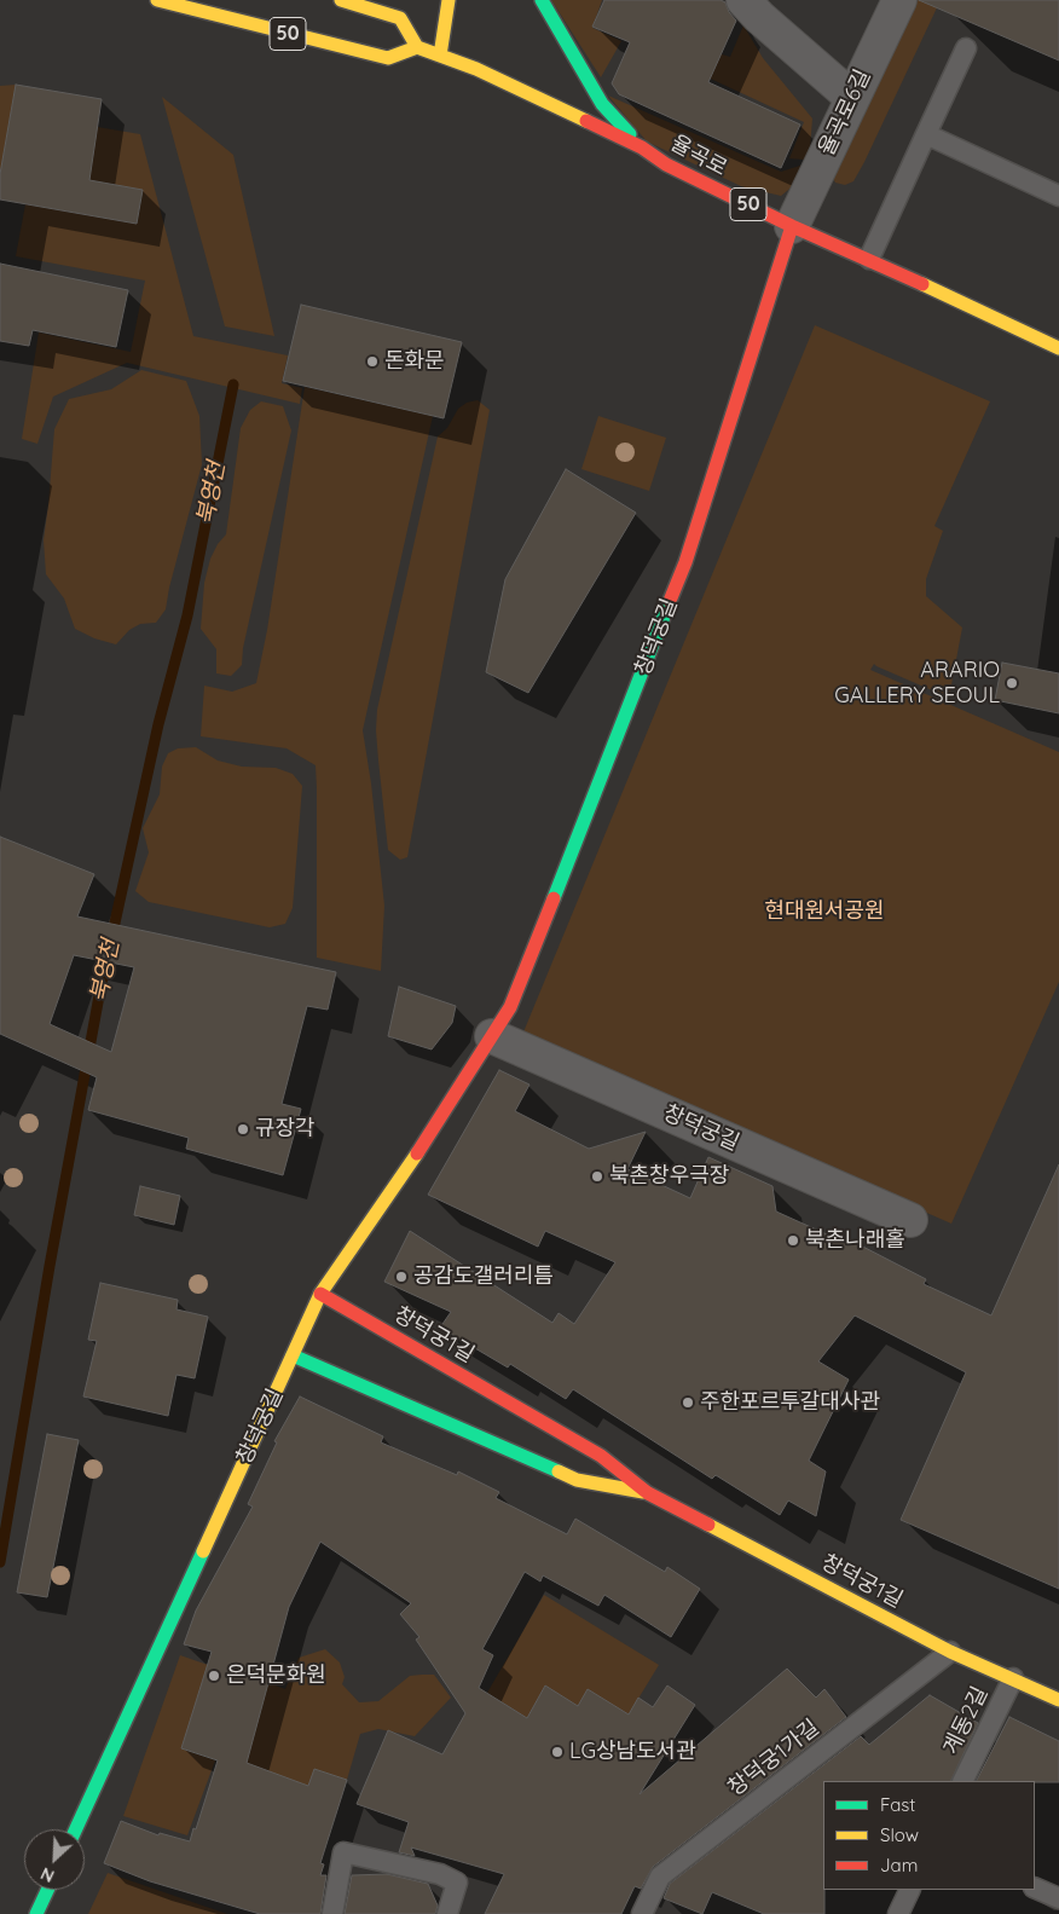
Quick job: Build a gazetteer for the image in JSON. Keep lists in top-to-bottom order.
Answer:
{
  "streets": {
    "street": [
      "50",
      "율곡로6길",
      "율곡로",
      "창덕궁길",
      "창덕궁1길"
    ],
    "lane": ["계동2길", "창덕궁1가길"]
  },
  "crossings": [
    ["50", "율곡로"],
    ["율곡로6길", "율곡로"],
    ["율곡로6길", "창덕궁길"],
    ["율곡로", "창덕궁길"],
    ["창덕궁길", "창덕궁1길"],
    ["창덕궁1길", "계동2길"],
    ["창덕궁1길", "창덕궁1가길"]
  ],
  "water": ["북영천"],
  "parks": ["현대원서공원"],
  "places": [
    "돈화문",
    "ARARIO GALLERY SEOUL",
    "규장각",
    "북촌창우극장",
    "북촌나래홀",
    "공감도갤러리틈",
    "주한포르투갈대사관",
    "은덕문화원",
    "LG상남도서관"
  ],
  "legend": ["Fast", "Slow", "Jam"],
  "north": "bottom left"
}
